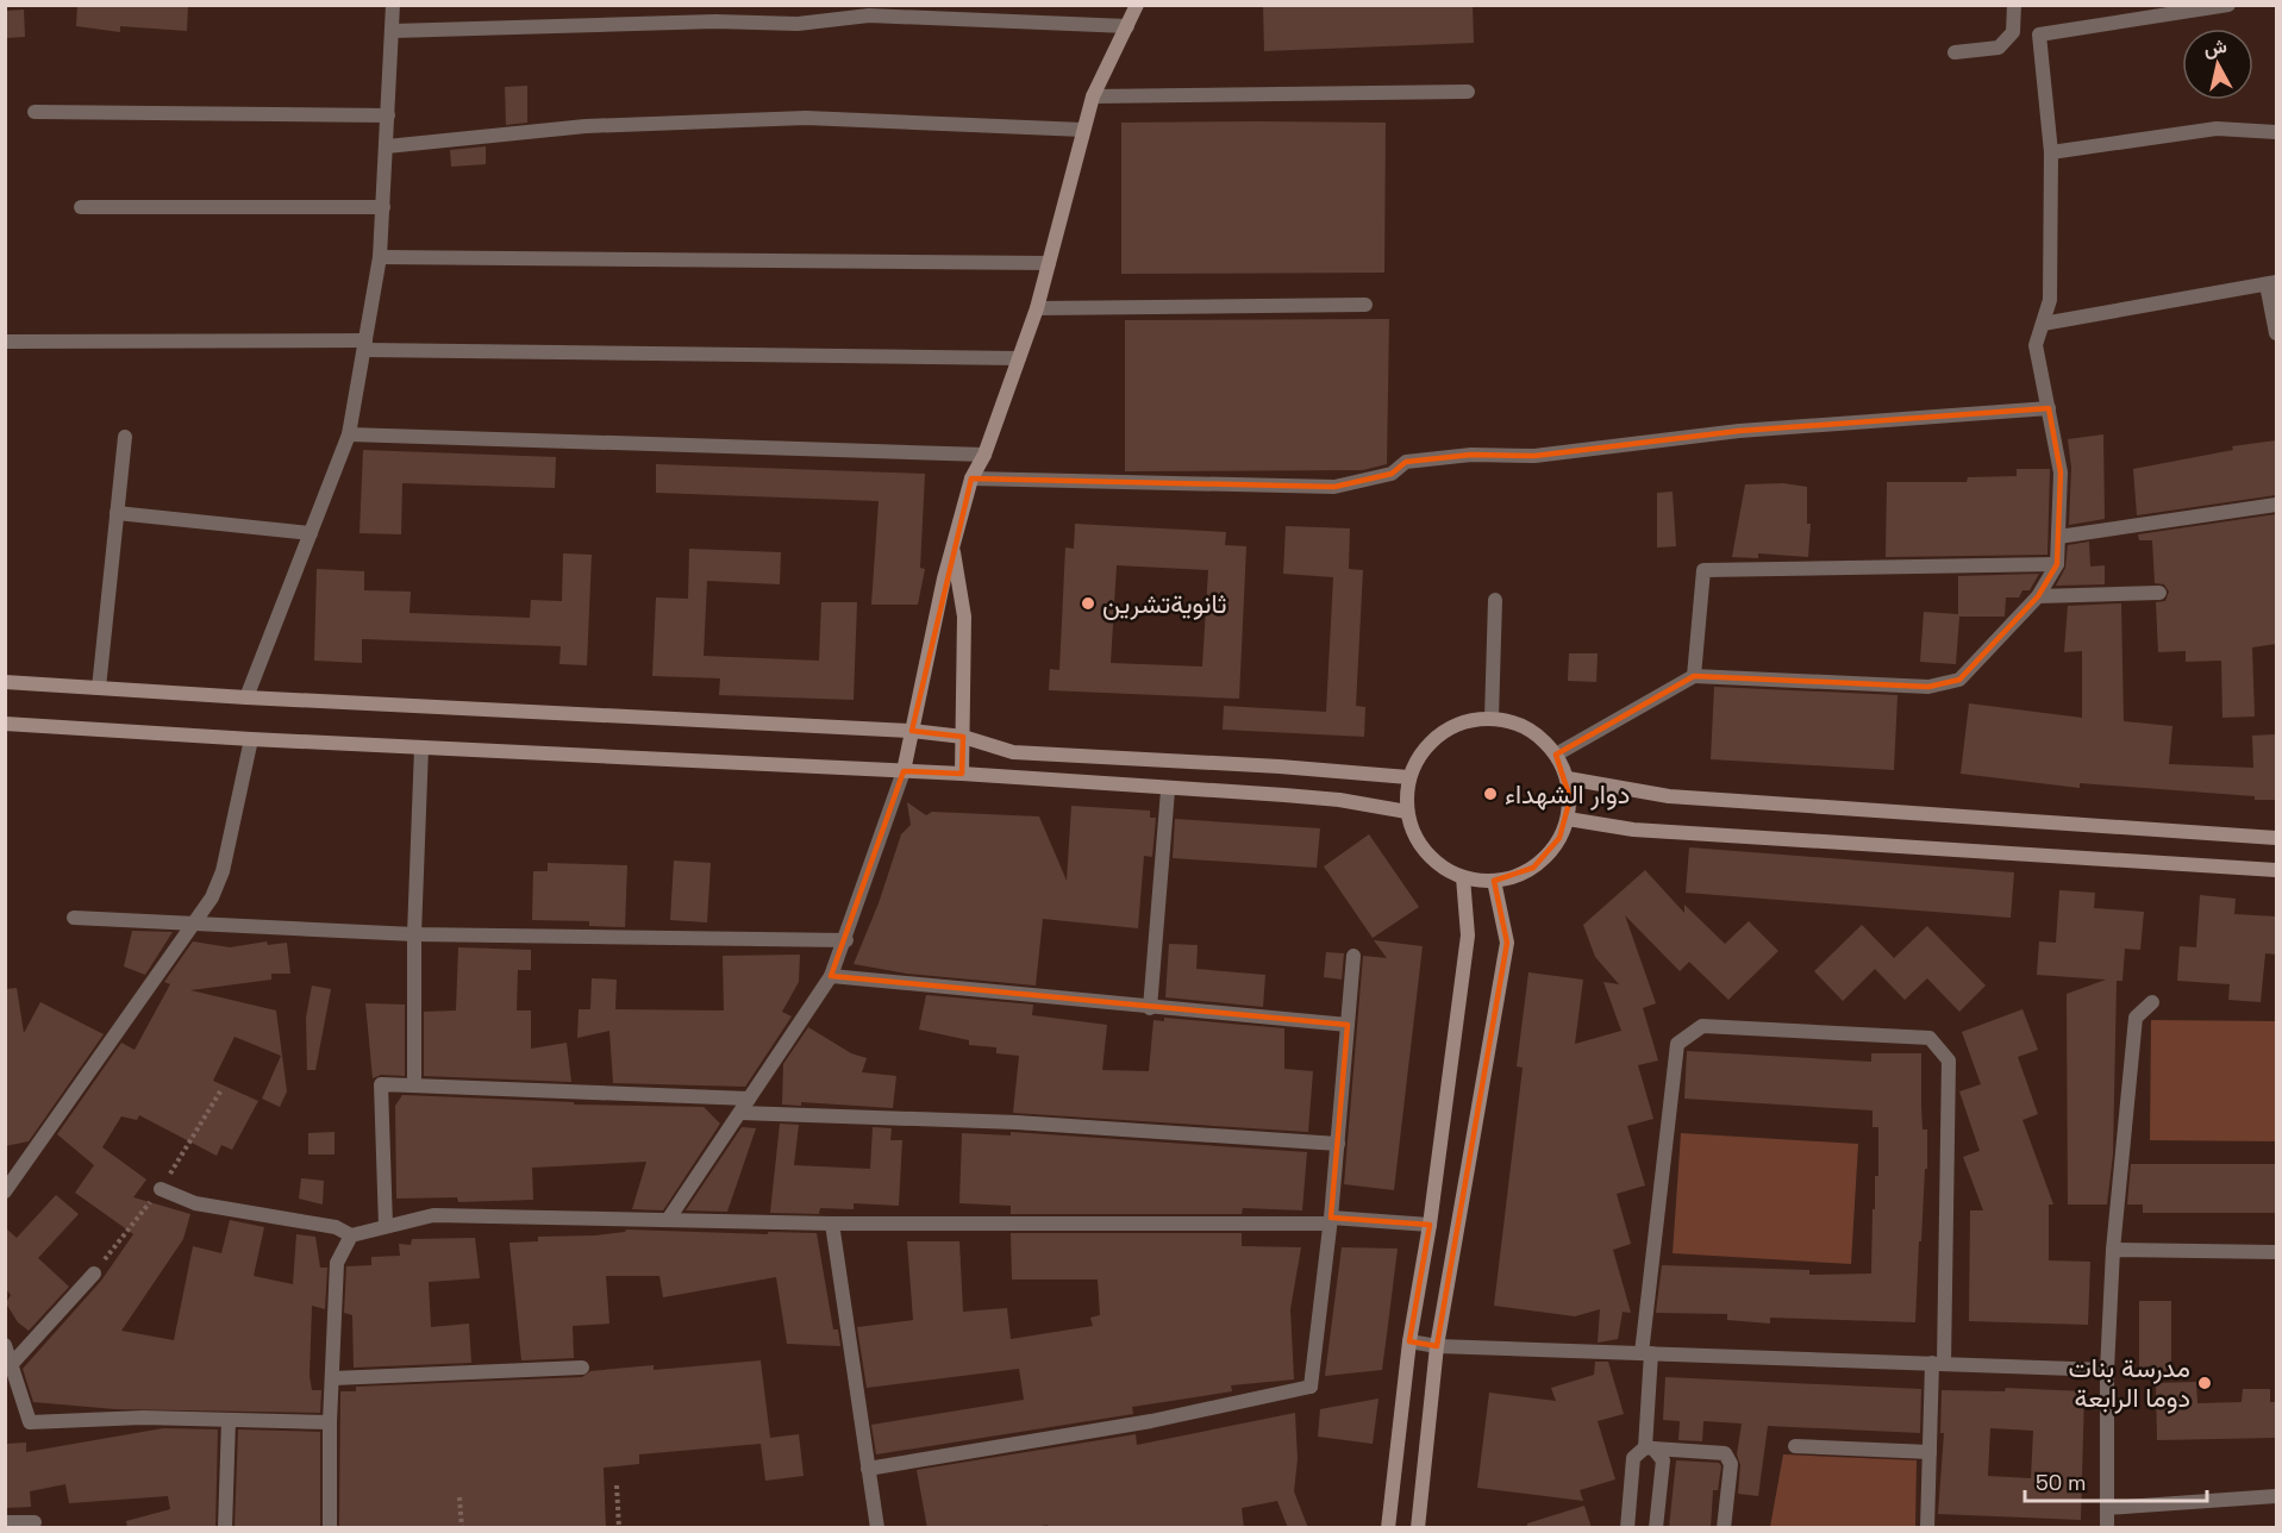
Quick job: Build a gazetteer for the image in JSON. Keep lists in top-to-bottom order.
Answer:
{
  "places": ["ثانويةتشرين", "دوار الشهداء", "مدرسة بنات دوما الرابعة"],
  "scale_bar": "50 m",
  "north": "top"
}
